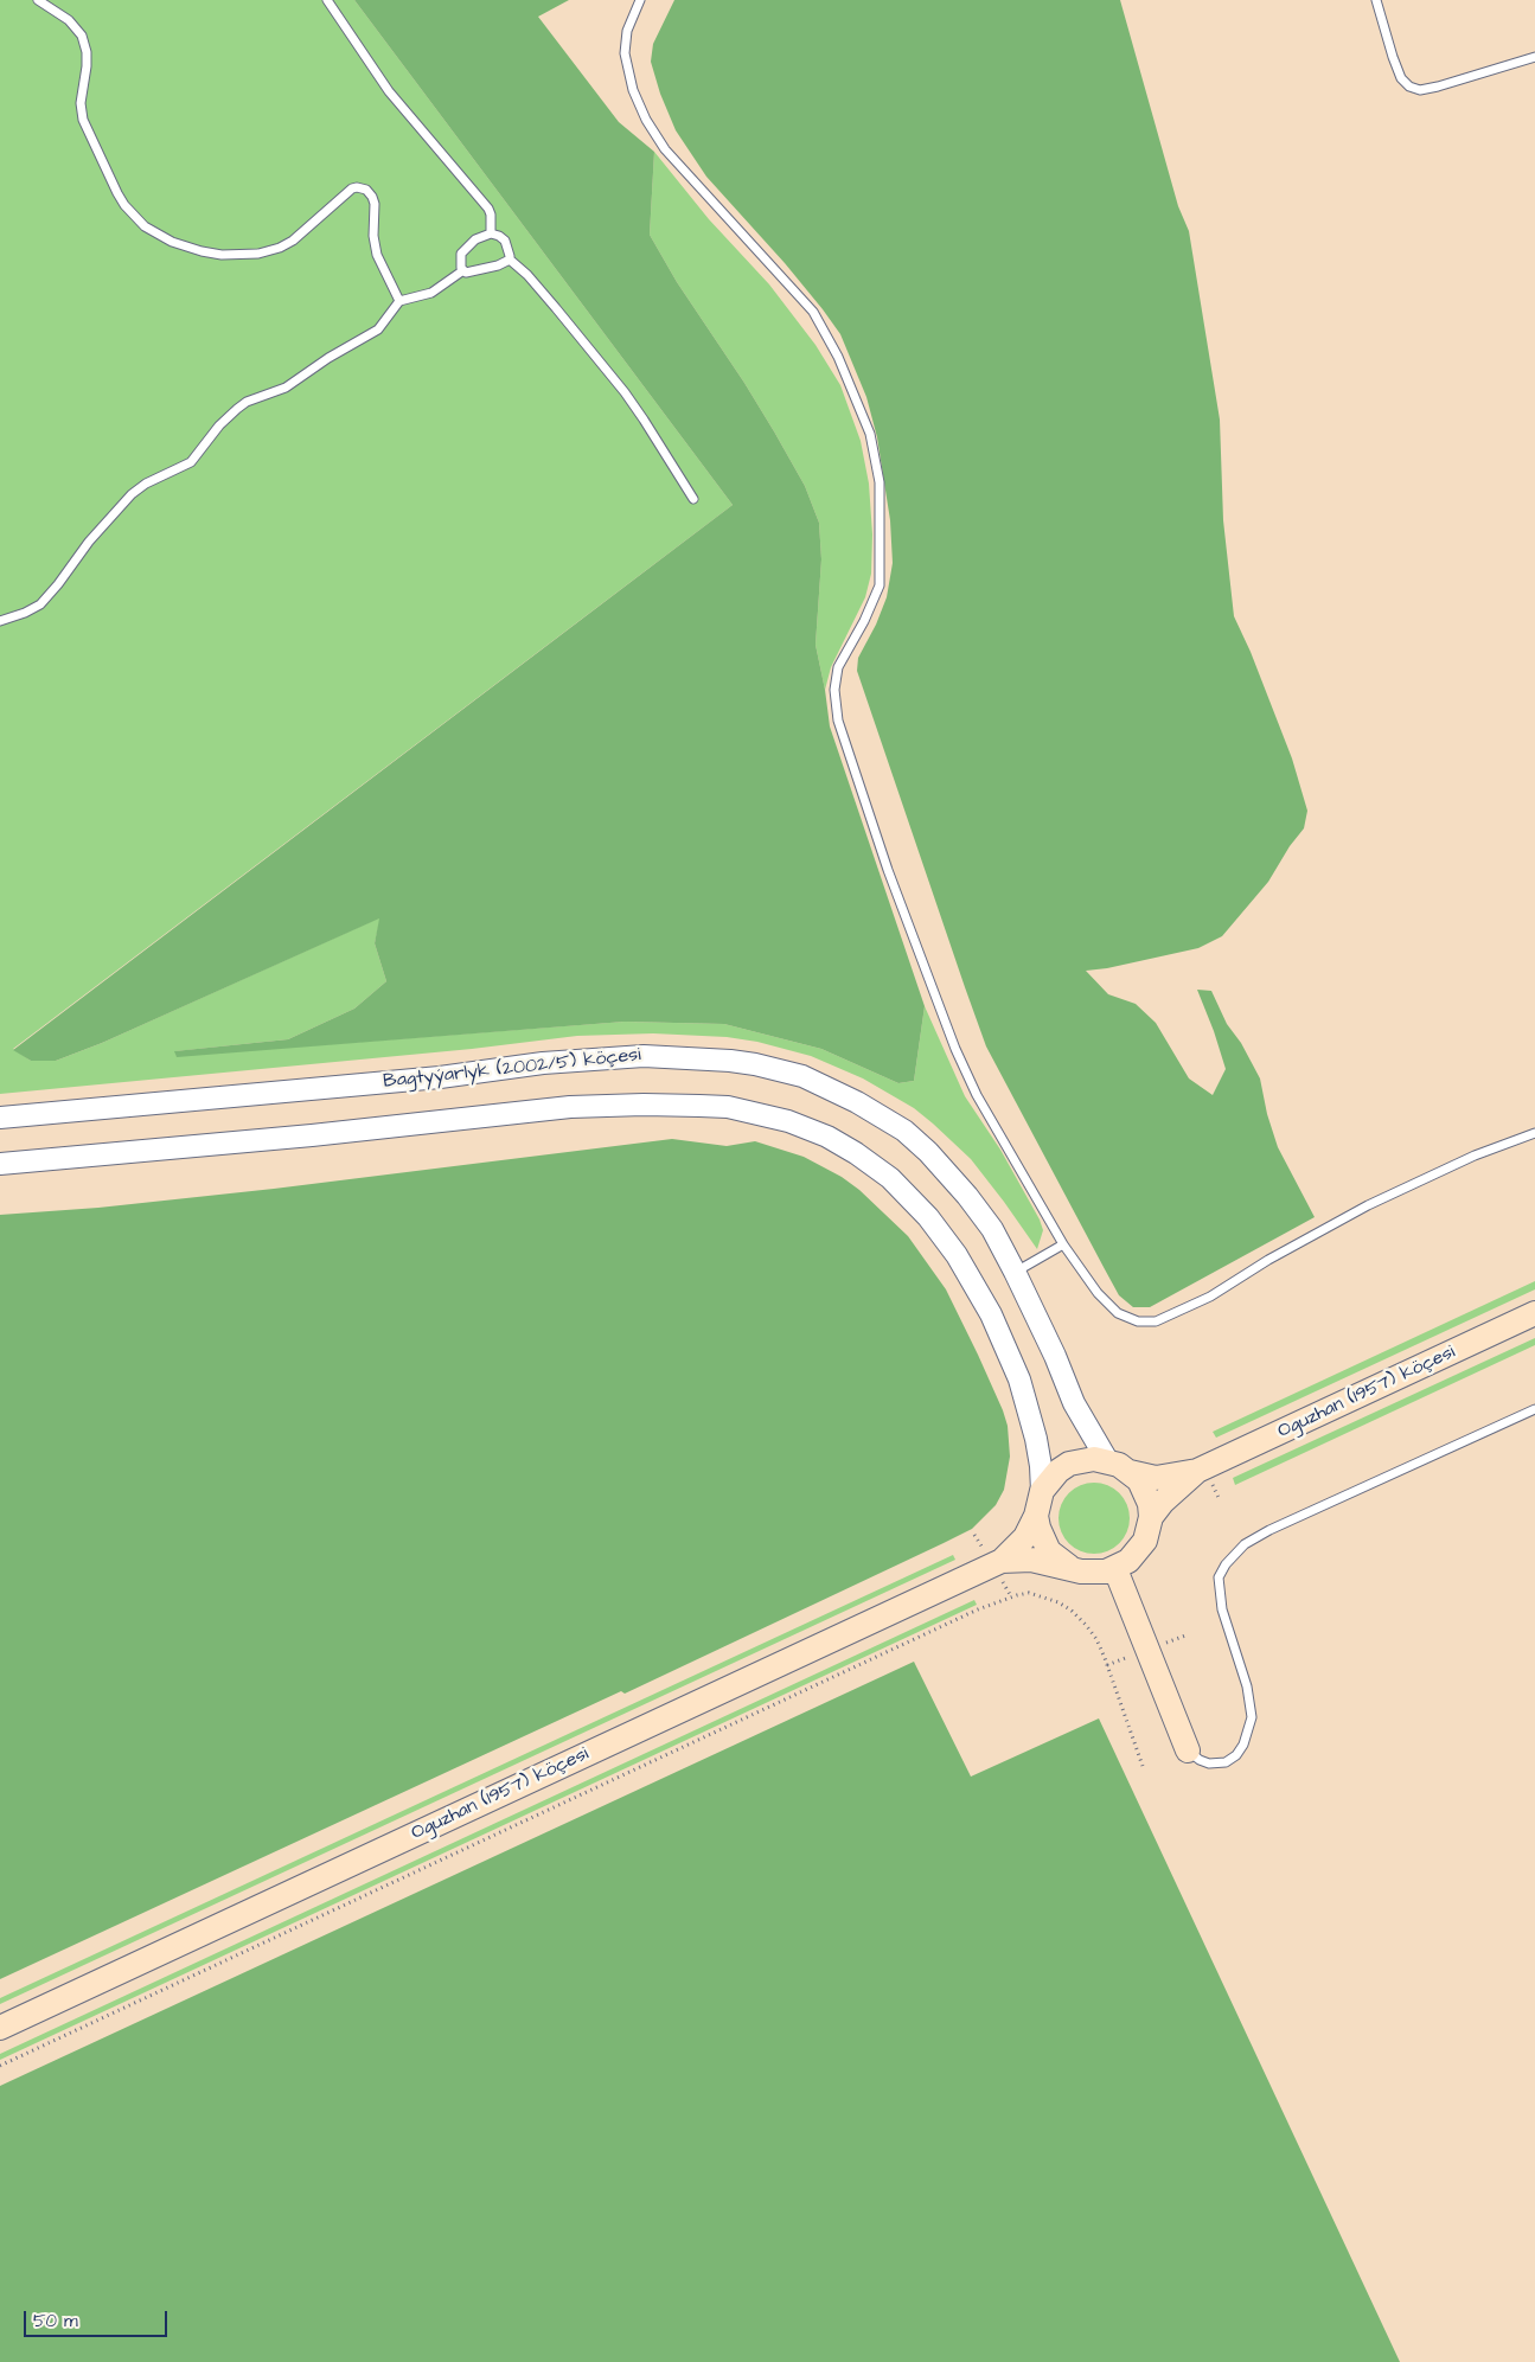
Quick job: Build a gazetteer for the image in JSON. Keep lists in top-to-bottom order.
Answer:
{
  "streets": {
    "main road": ["Oguzhan (1957) köçesi"],
    "street": ["Bagtyýarlyk (2002/5) köçesi"]
  },
  "crossings": [
    ["Bagtyýarlyk (2002/5) köçesi", "Oguzhan (1957) köçesi"]
  ],
  "scale_bar": "50 m"
}
